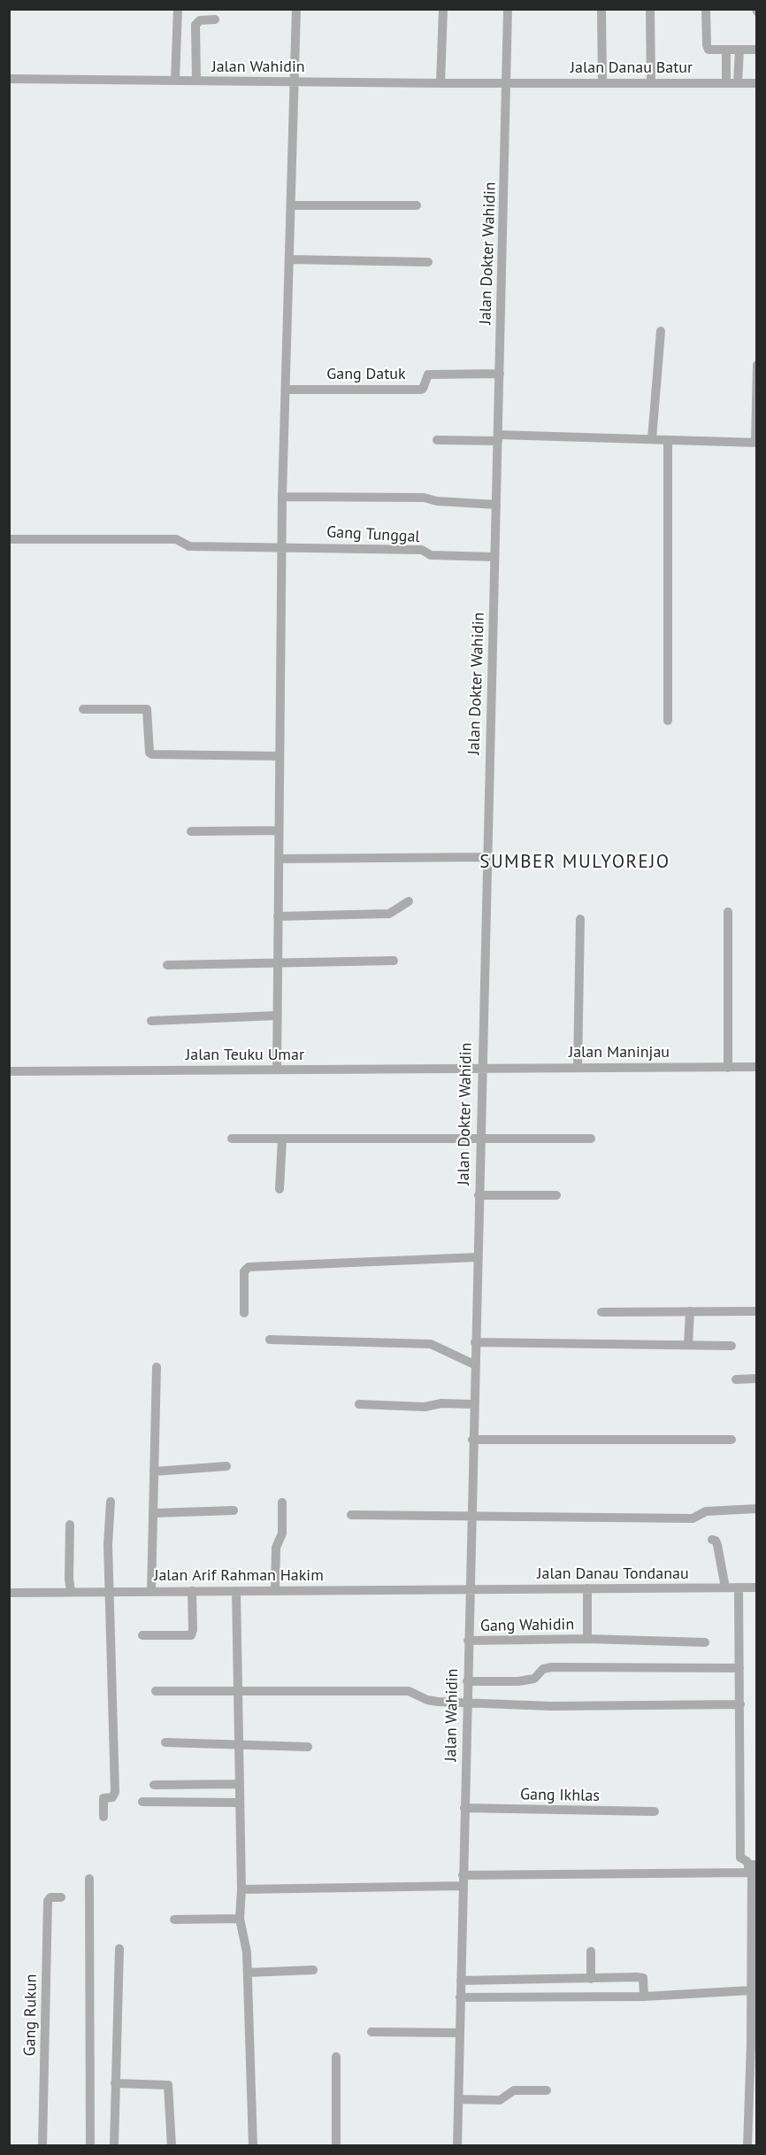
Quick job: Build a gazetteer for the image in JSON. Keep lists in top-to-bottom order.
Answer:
{
  "streets": {
    "street": [
      "Jalan Wahidin",
      "Jalan Danau Batur",
      "Jalan Dokter Wahidin",
      "Gang Datuk",
      "Gang Tunggal",
      "Jalan Maninjau",
      "Jalan Teuku Umar",
      "Jalan Danau Tondanau",
      "Jalan Arif Rahman Hakim",
      "Gang Wahidin",
      "Gang Ikhlas",
      "Gang Rukun"
    ]
  },
  "crossings": [
    ["Jalan Wahidin", "Jalan Danau Batur"],
    ["Jalan Wahidin", "Jalan Dokter Wahidin"],
    ["Jalan Wahidin", "Jalan Danau Tondanau"],
    ["Jalan Wahidin", "Jalan Arif Rahman Hakim"],
    ["Jalan Wahidin", "Gang Wahidin"],
    ["Jalan Wahidin", "Gang Ikhlas"],
    ["Jalan Danau Batur", "Jalan Dokter Wahidin"],
    ["Jalan Dokter Wahidin", "Gang Datuk"],
    ["Jalan Dokter Wahidin", "Gang Tunggal"],
    ["Jalan Dokter Wahidin", "Jalan Maninjau"],
    ["Jalan Dokter Wahidin", "Jalan Teuku Umar"],
    ["Jalan Maninjau", "Jalan Teuku Umar"],
    ["Jalan Danau Tondanau", "Jalan Arif Rahman Hakim"],
    ["Jalan Danau Tondanau", "Gang Wahidin"]
  ],
  "districts": ["SUMBER MULYOREJO"]
}
